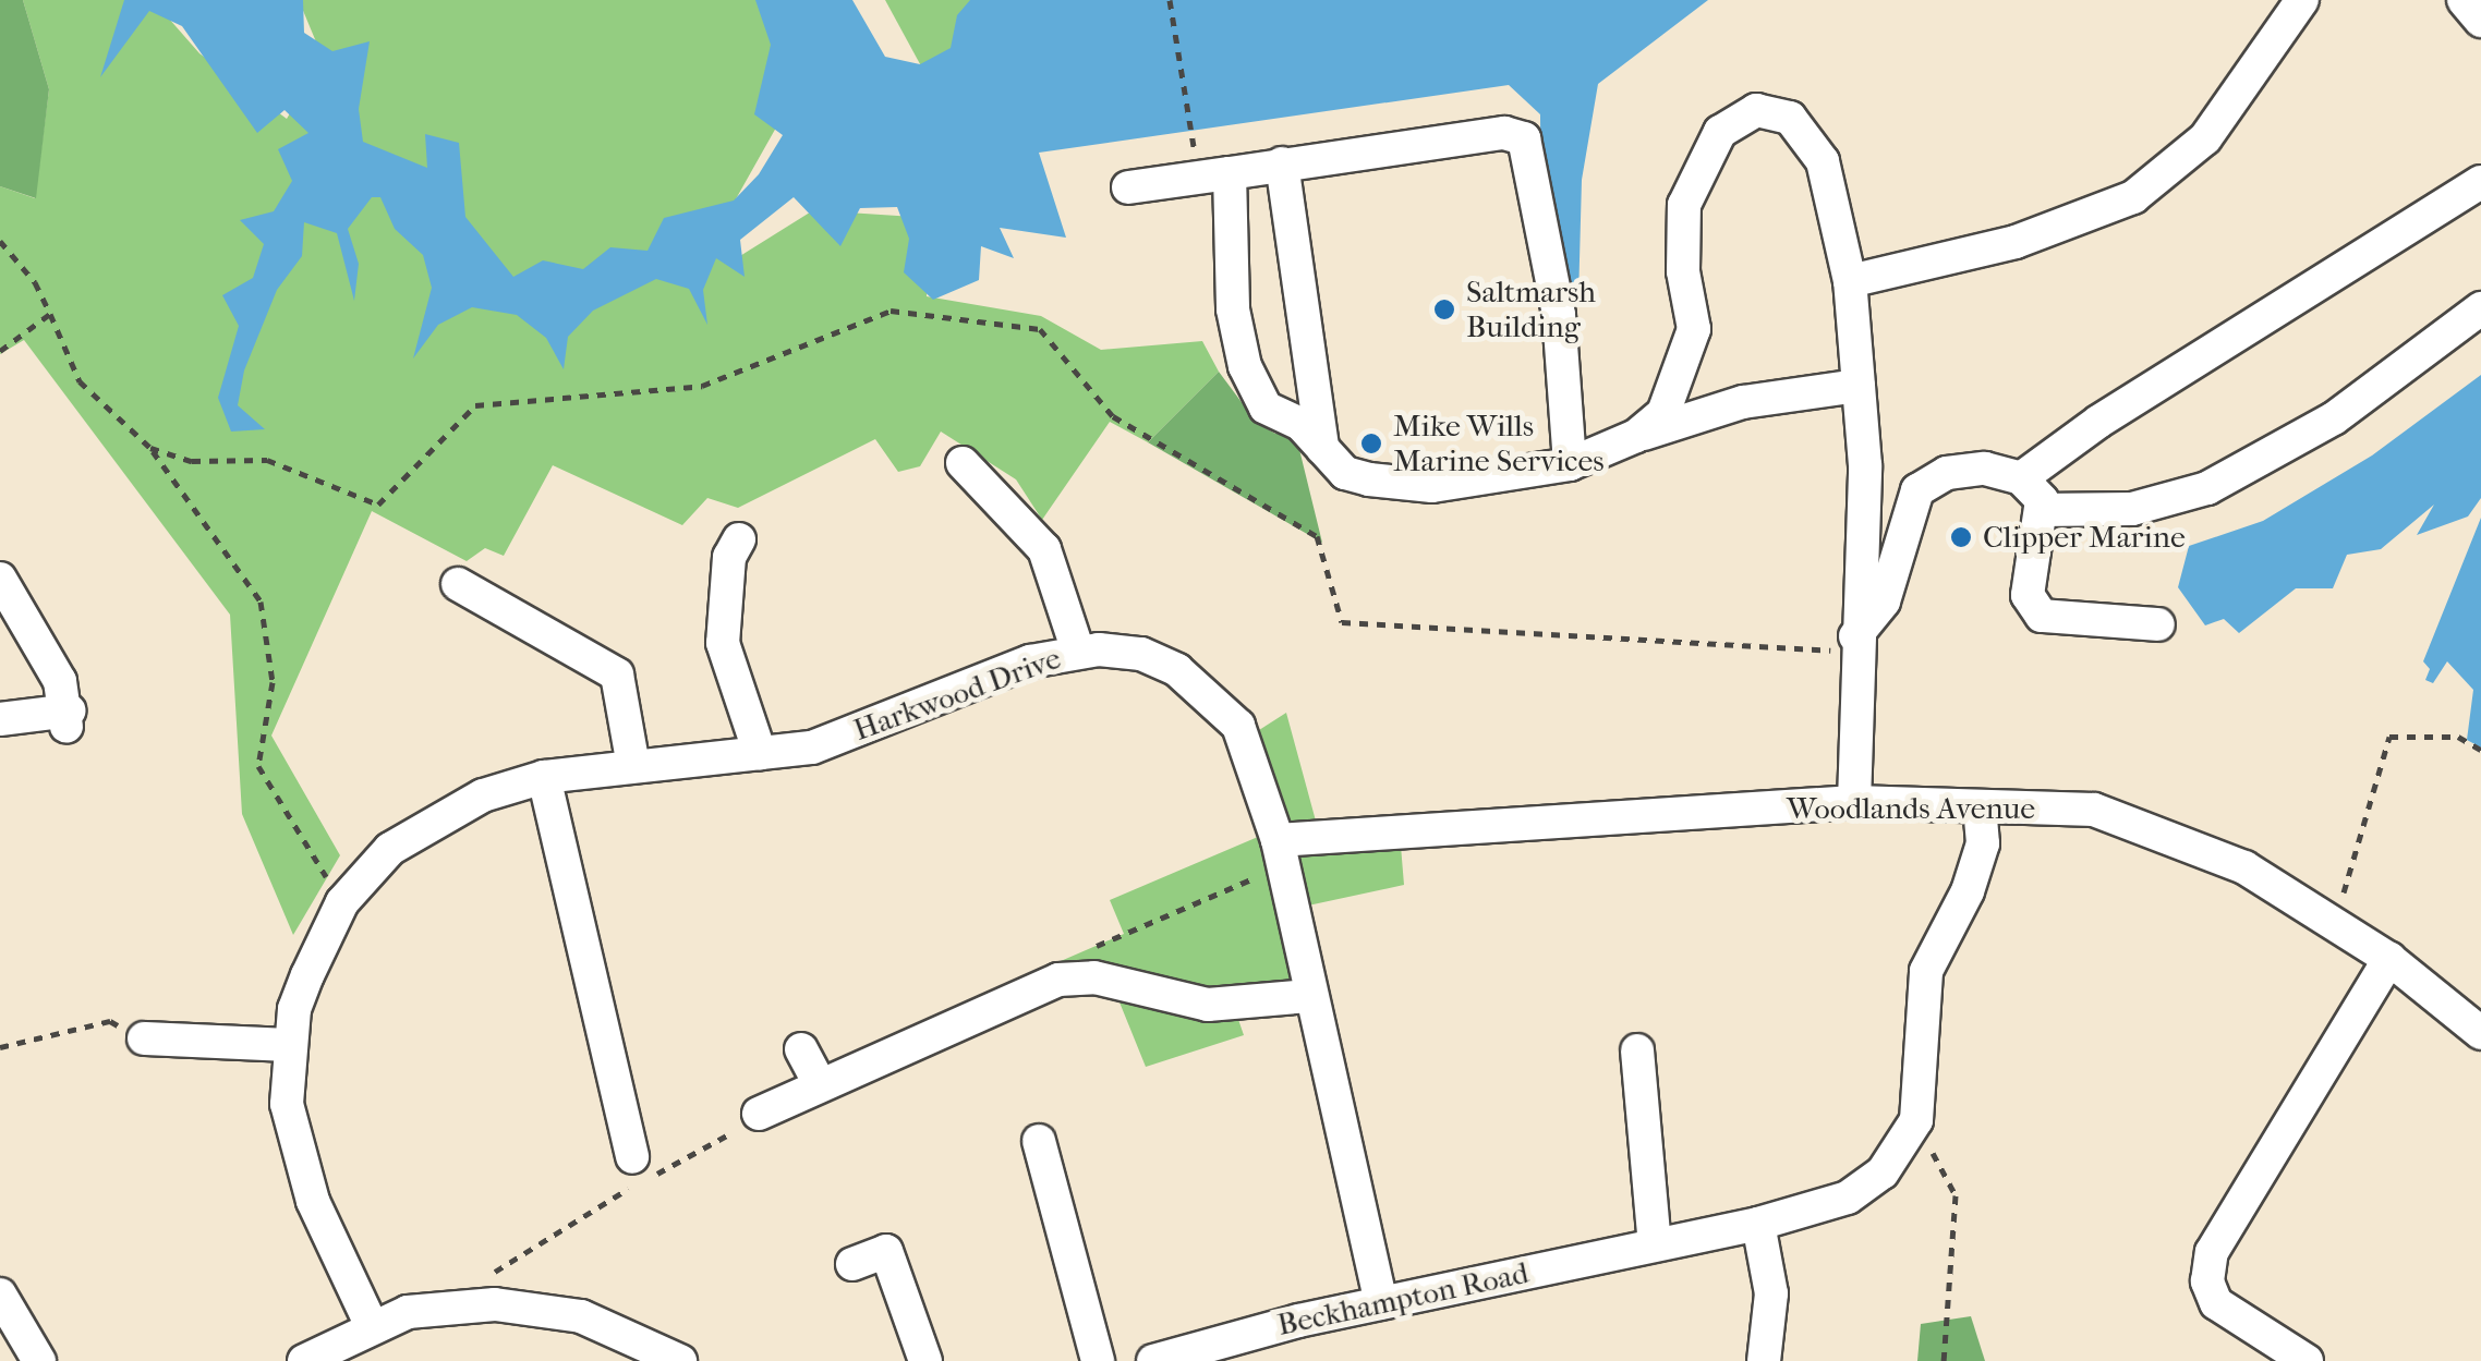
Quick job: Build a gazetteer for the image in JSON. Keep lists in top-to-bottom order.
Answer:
{
  "streets": {
    "street": ["Harkwood Drive", "Woodlands Avenue", "Beckhampton Road"]
  },
  "crossings": [
    ["Harkwood Drive", "Woodlands Avenue"],
    ["Harkwood Drive", "Beckhampton Road"],
    ["Woodlands Avenue", "Beckhampton Road"]
  ],
  "places": ["Saltmarsh Building", "Mike Wills Marine Services", "Clipper Marine"]
}
